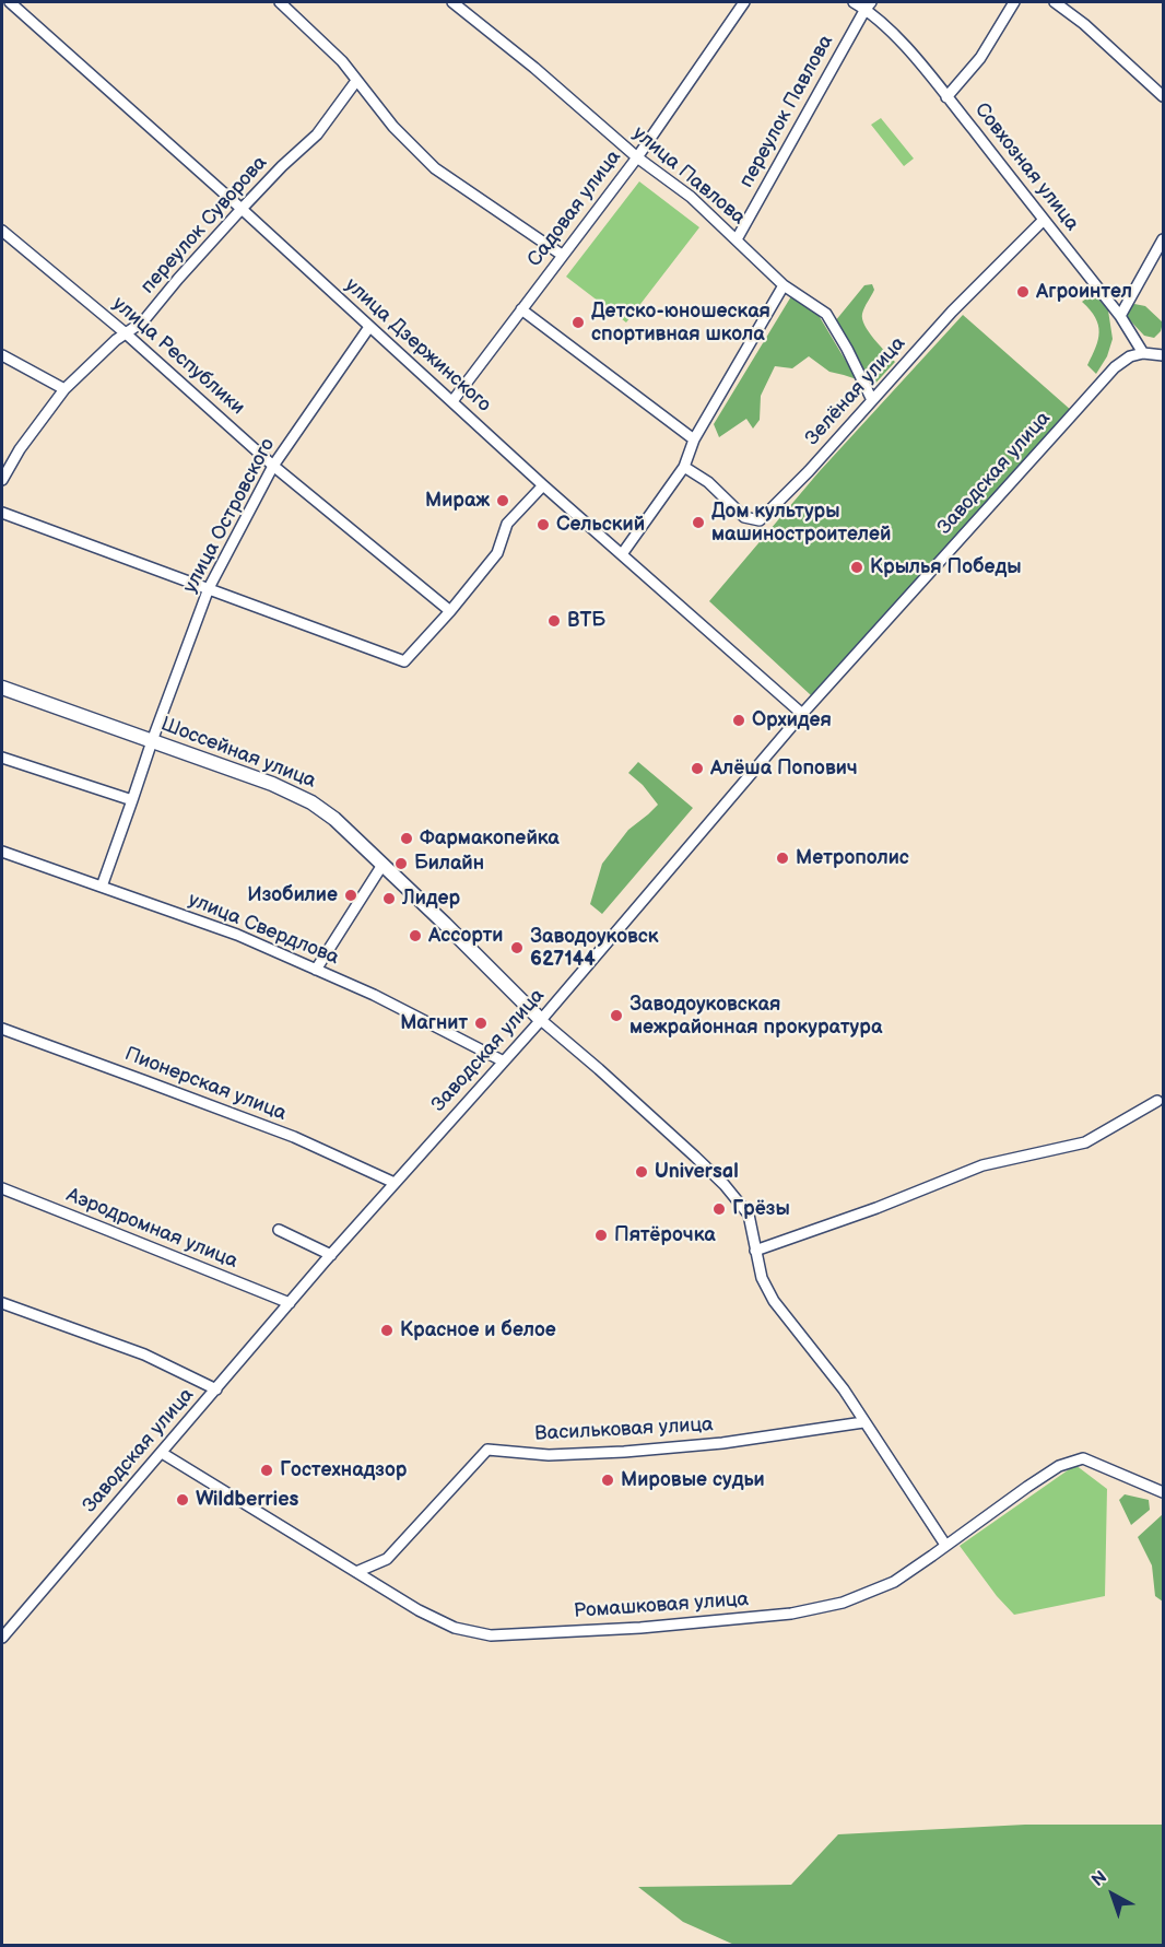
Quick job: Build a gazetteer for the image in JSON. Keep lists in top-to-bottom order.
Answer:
{
  "streets": {
    "main road": ["Шоссейная улица"],
    "street": [
      "переулок Павлова",
      "Совхозная улица",
      "улица Павлова",
      "Садовая улица",
      "переулок Суворова",
      "улица Дзержинского",
      "улица Республики",
      "Зелёная улица",
      "Заводская улица",
      "улица Островского",
      "улица Свердлова",
      "Пионерская улица",
      "Аэродромная улица",
      "Васильковая улица",
      "Ромашковая улица"
    ]
  },
  "crossings": [
    ["переулок Павлова", "Совхозная улица"],
    ["переулок Павлова", "улица Павлова"],
    ["Совхозная улица", "Зелёная улица"],
    ["Совхозная улица", "Заводская улица"],
    ["улица Павлова", "Садовая улица"],
    ["улица Павлова", "Зелёная улица"],
    ["Садовая улица", "улица Дзержинского"],
    ["переулок Суворова", "улица Дзержинского"],
    ["переулок Суворова", "улица Республики"],
    ["улица Дзержинского", "Заводская улица"],
    ["улица Дзержинского", "улица Островского"],
    ["улица Республики", "улица Островского"],
    ["Заводская улица", "Шоссейная улица"],
    ["Заводская улица", "улица Свердлова"],
    ["Заводская улица", "Пионерская улица"],
    ["Заводская улица", "Аэродромная улица"],
    ["Заводская улица", "Ромашковая улица"],
    ["улица Островского", "Шоссейная улица"],
    ["улица Островского", "улица Свердлова"],
    ["Васильковая улица", "Ромашковая улица"]
  ],
  "places": [
    "Агроинтел",
    "Детско-юношеская спортивная школа",
    "Мираж",
    "Дом культуры машиностроителей",
    "Сельский",
    "Крылья Победы",
    "ВТБ",
    "Орхидея",
    "Алёша Попович",
    "Фармакопейка",
    "Метрополис",
    "Билайн",
    "Изобилие",
    "Лидер",
    "Ассорти",
    "Заводоуковск 627144",
    "Заводоуковская межрайонная прокуратура",
    "Магнит",
    "Universal",
    "Грёзы",
    "Пятёрочка",
    "Красное и белое",
    "Гостехнадзор",
    "Мировые судьи",
    "Wildberries"
  ],
  "north": "top left"
}
